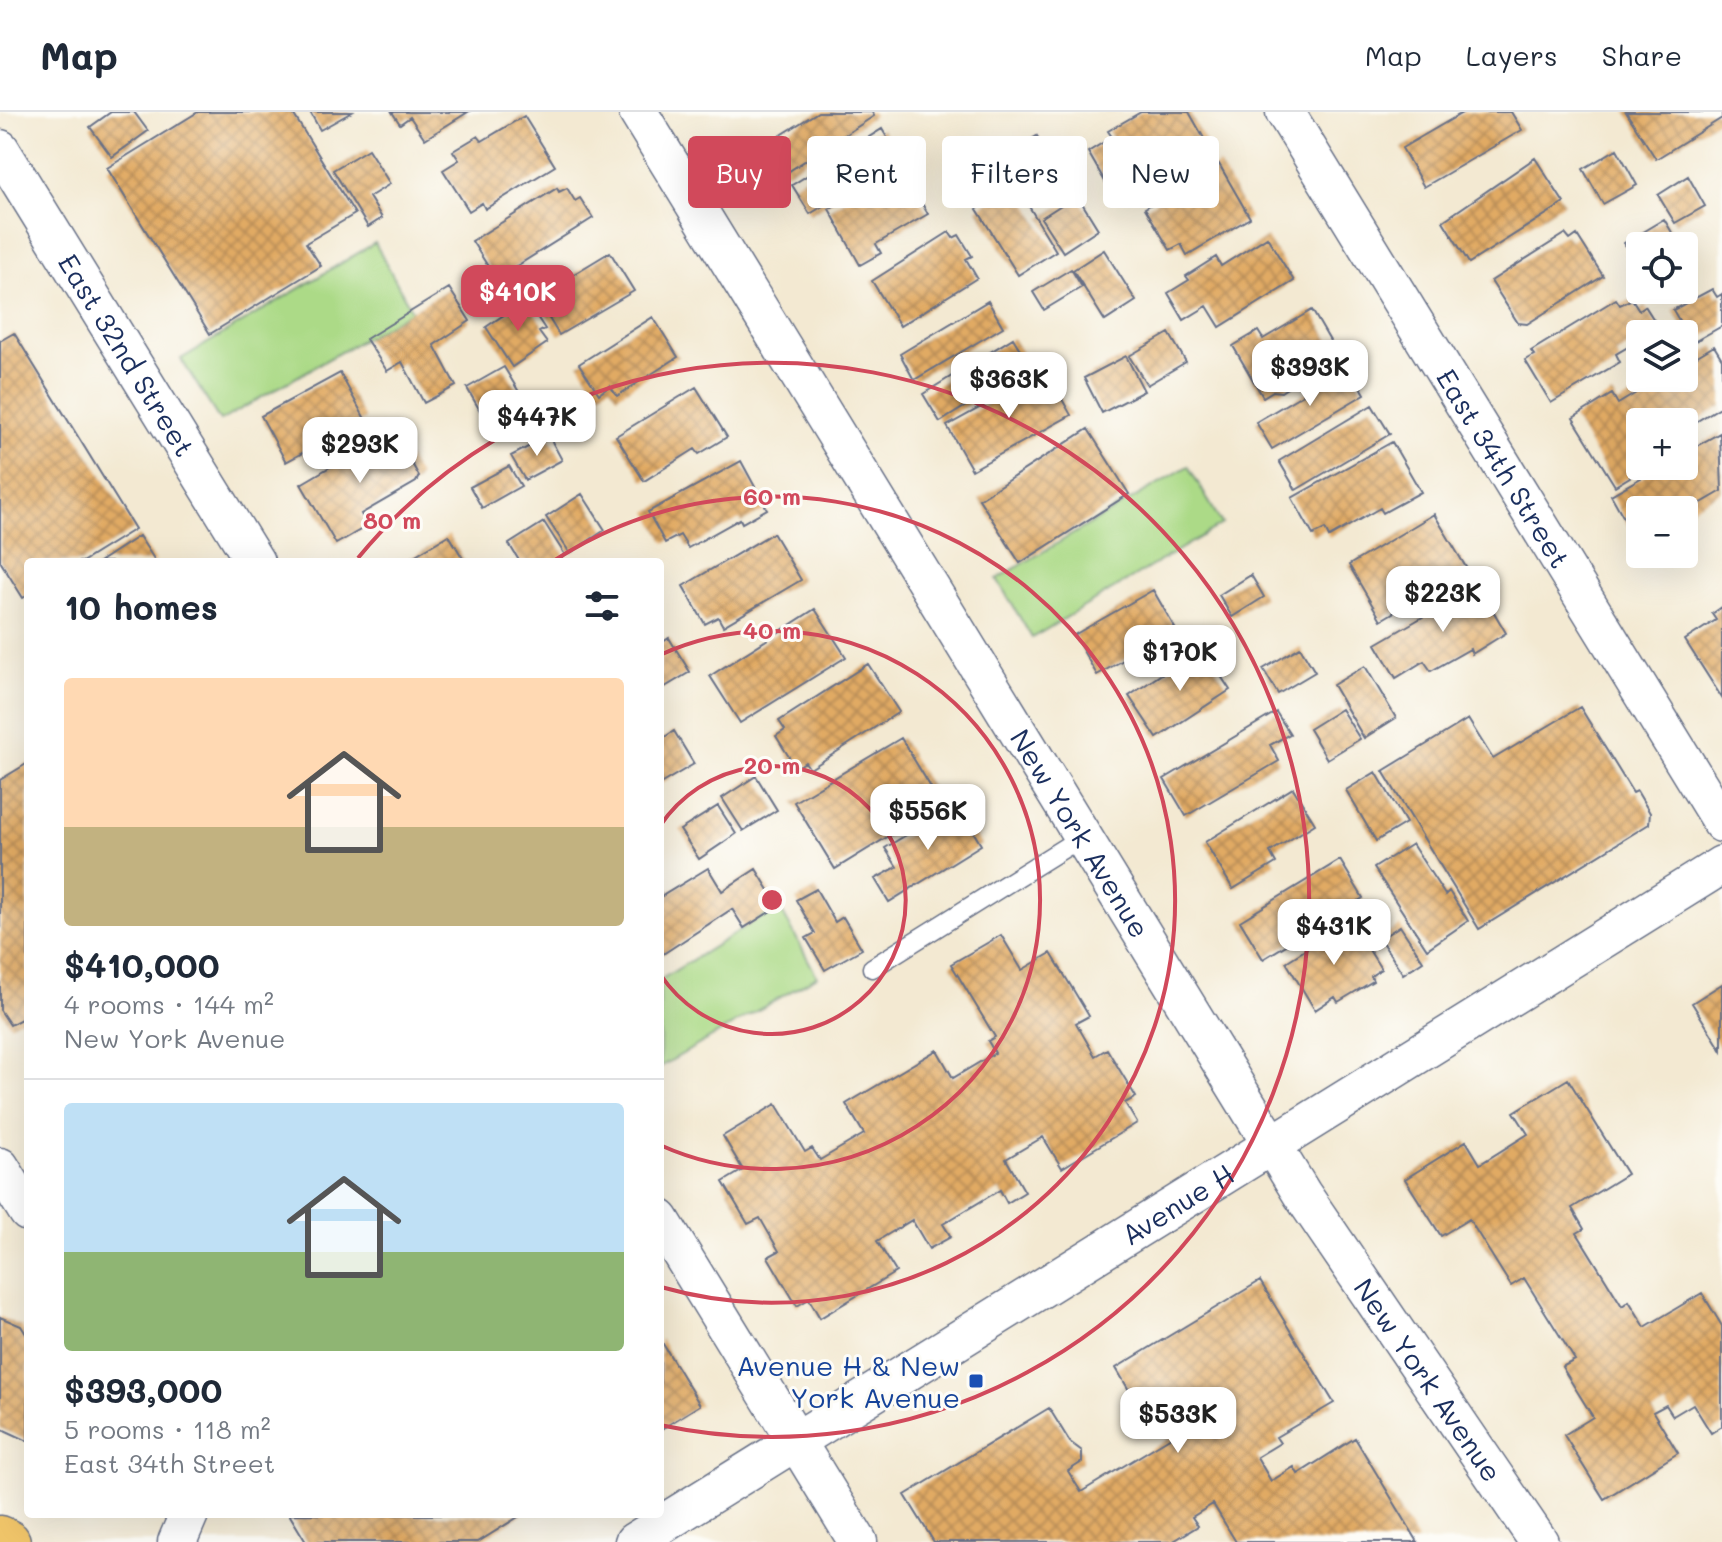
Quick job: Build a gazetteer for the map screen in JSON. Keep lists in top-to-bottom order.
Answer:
{
  "streets": {
    "street": [
      "East 32nd Street",
      "East 34th Street",
      "New York Avenue",
      "Avenue H"
    ]
  },
  "crossings": [
    ["New York Avenue", "Avenue H"]
  ],
  "places": {
    "transit": ["Avenue H & New York Avenue"]
  },
  "page": {
    "header": "Map",
    "nav": ["Map", "Layers", "Share"],
    "chip": [
      "Buy",
      "Rent",
      "Filters",
      "New"
    ],
    "map_buttons": ["+", "−"],
    "price": [
      "$410K",
      "$393K",
      "$363K",
      "$447K",
      "$293K",
      "$223K",
      "$170K",
      "$556K",
      "$431K",
      "$533K"
    ],
    "heading": "10 homes",
    "list": [
      {
        "name": "$410,000",
        "note": "4 rooms · 144 m² · New York Avenue"
      },
      {
        "name": "$393,000",
        "note": "5 rooms · 118 m² · East 34th Street"
      }
    ]
  },
  "rings": [
    "60 m",
    "80 m",
    "40 m",
    "20 m"
  ]
}
